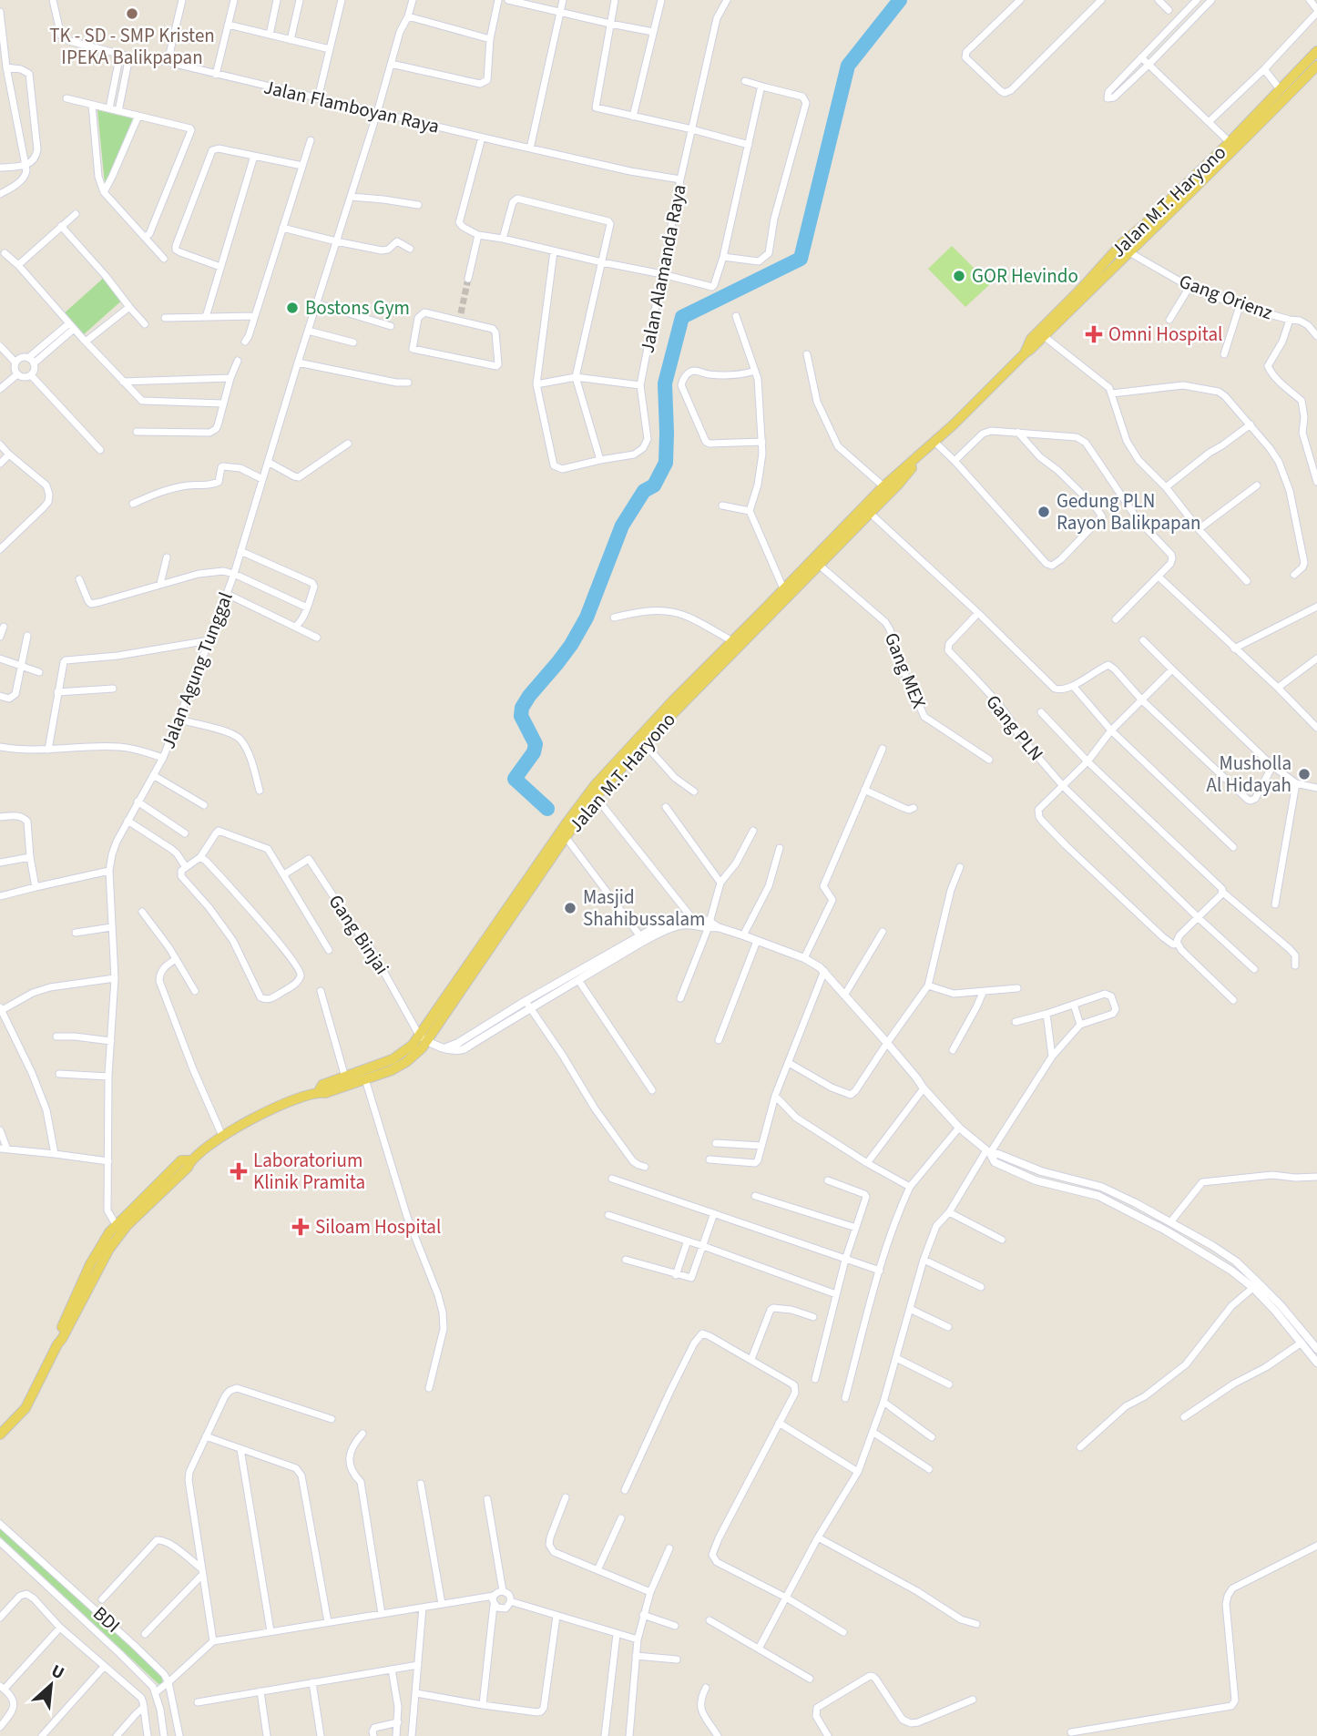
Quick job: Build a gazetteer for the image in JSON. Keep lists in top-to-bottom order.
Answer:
{
  "streets": {
    "main road": ["Jalan M.T. Haryono"],
    "street": [
      "Jalan Flamboyan Raya",
      "Jalan Alamanda Raya",
      "Gang Orienz",
      "Jalan Agung Tunggal",
      "Gang MEX",
      "Gang PLN",
      "Gang Binjai",
      "BDI"
    ]
  },
  "crossings": [
    ["Jalan Flamboyan Raya", "Jalan Alamanda Raya"],
    ["Jalan Flamboyan Raya", "Jalan Agung Tunggal"],
    ["Jalan M.T. Haryono", "Gang Orienz"],
    ["Jalan M.T. Haryono", "Jalan Agung Tunggal"],
    ["Jalan M.T. Haryono", "Gang MEX"],
    ["Jalan M.T. Haryono", "Gang Binjai"]
  ],
  "places": {
    "other": [
      "TK - SD - SMP Kristen IPEKA Balikpapan",
      "GOR Hevindo",
      "Bostons Gym",
      "Gedung PLN Rayon Balikpapan",
      "Musholla Al Hidayah",
      "Masjid Shahibussalam"
    ],
    "health": ["Omni Hospital", "Laboratorium Klinik Pramita", "Siloam Hospital"]
  },
  "north": "top right"
}
